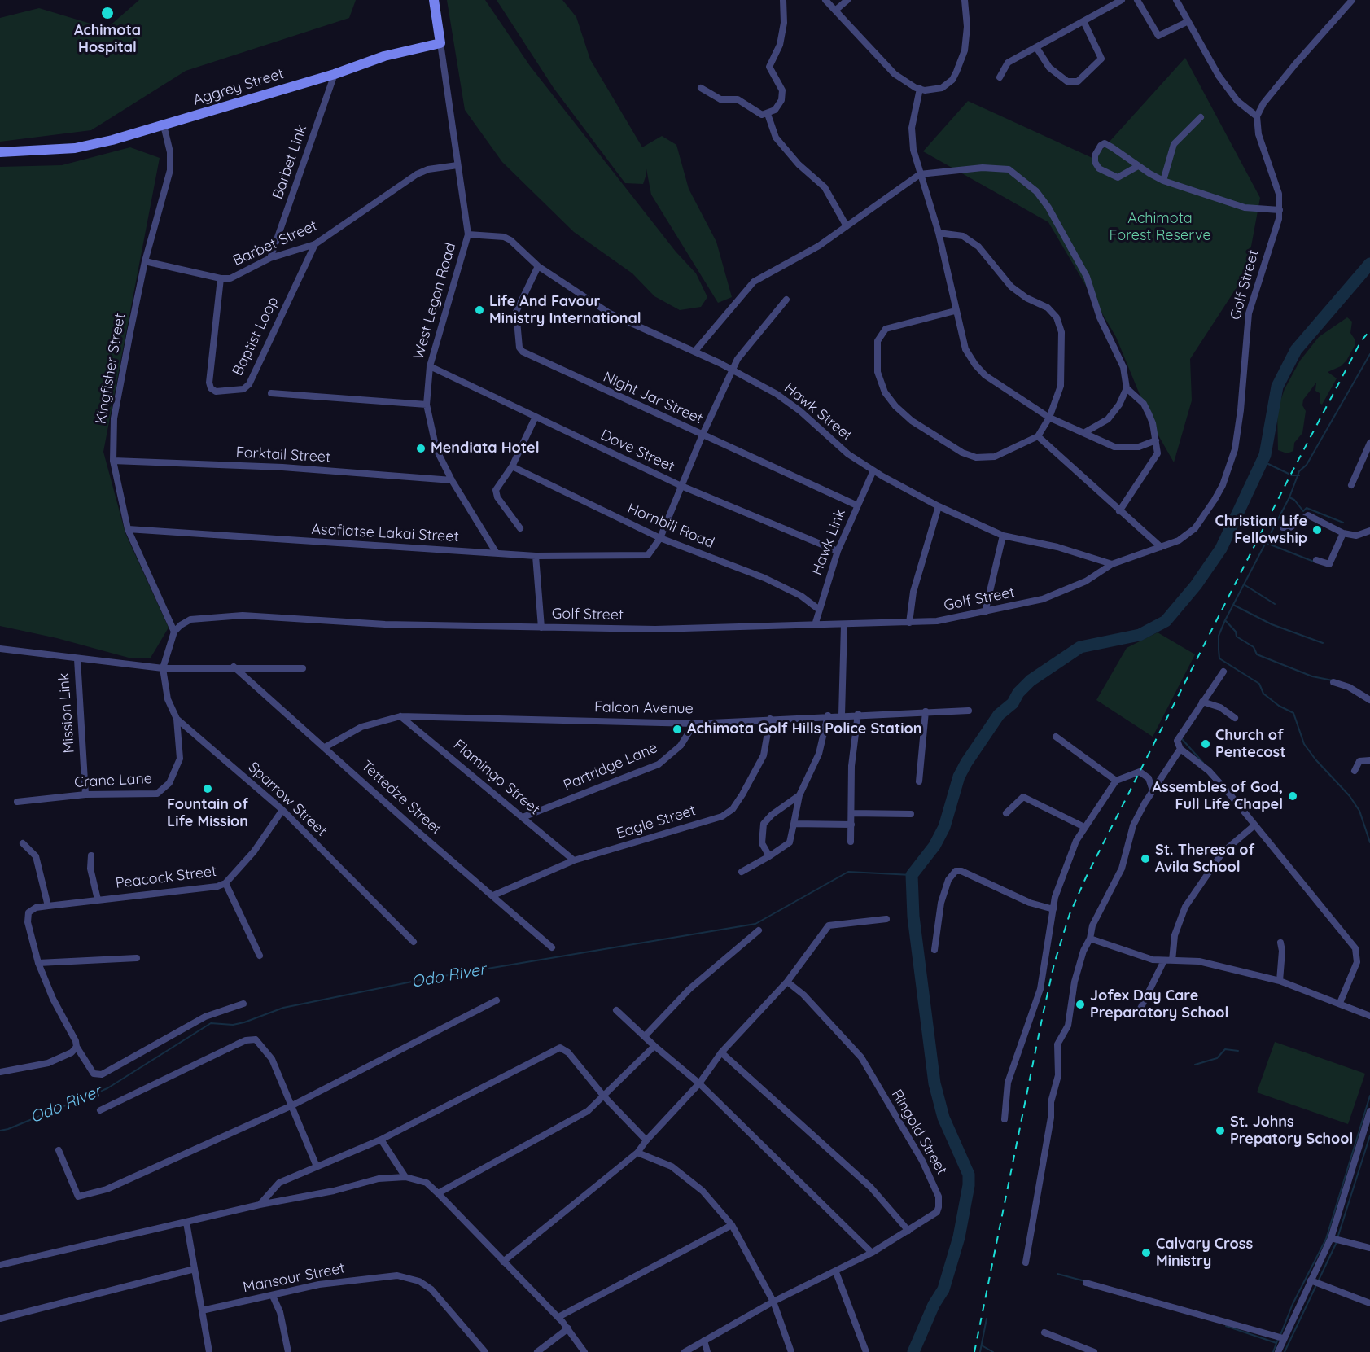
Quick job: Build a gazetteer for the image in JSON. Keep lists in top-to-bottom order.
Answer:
{
  "streets": {
    "main road": ["Aggrey Street"],
    "street": [
      "Barbet Link",
      "Barbet Street",
      "Golf Street",
      "West Legon Road",
      "Baptist Loop",
      "Kingfisher Street",
      "Night Jar Street",
      "Hawk Street",
      "Dove Street",
      "Forktail Street",
      "Hornbill Road",
      "Asafiatse Lakai Street",
      "Hawk Link",
      "Falcon Avenue",
      "Mission Link",
      "Partridge Lane",
      "Flamingo Street",
      "Crane Lane",
      "Tettedze Street",
      "Sparrow Street",
      "Eagle Street",
      "Peacock Street",
      "Ringold Street",
      "Mansour Street"
    ]
  },
  "crossings": [
    ["Aggrey Street", "Barbet Link"],
    ["Aggrey Street", "West Legon Road"],
    ["Aggrey Street", "Kingfisher Street"],
    ["Barbet Link", "Barbet Street"],
    ["Barbet Street", "West Legon Road"],
    ["Barbet Street", "Baptist Loop"],
    ["Barbet Street", "Kingfisher Street"],
    ["Golf Street", "Kingfisher Street"],
    ["Golf Street", "Hawk Street"],
    ["Golf Street", "Hawk Link"],
    ["West Legon Road", "Hawk Street"],
    ["West Legon Road", "Dove Street"],
    ["West Legon Road", "Forktail Street"],
    ["West Legon Road", "Asafiatse Lakai Street"],
    ["Kingfisher Street", "Forktail Street"],
    ["Kingfisher Street", "Asafiatse Lakai Street"],
    ["Night Jar Street", "Hawk Street"],
    ["Night Jar Street", "Hawk Link"],
    ["Hawk Street", "Hawk Link"],
    ["Dove Street", "Hawk Link"],
    ["Hornbill Road", "Asafiatse Lakai Street"],
    ["Hornbill Road", "Hawk Link"],
    ["Falcon Avenue", "Partridge Lane"],
    ["Falcon Avenue", "Flamingo Street"],
    ["Falcon Avenue", "Tettedze Street"],
    ["Falcon Avenue", "Eagle Street"],
    ["Mission Link", "Crane Lane"],
    ["Partridge Lane", "Flamingo Street"],
    ["Flamingo Street", "Eagle Street"],
    ["Crane Lane", "Sparrow Street"],
    ["Tettedze Street", "Eagle Street"],
    ["Sparrow Street", "Peacock Street"]
  ],
  "water": ["Odo River"],
  "parks": ["Achimota Forest Reserve"],
  "places": [
    "Achimota Hospital",
    "Life And Favour Ministry International",
    "Mendiata Hotel",
    "Christian Life Fellowship",
    "Achimota Golf Hills Police Station",
    "Church of Pentecost",
    "Fountain of Life Mission",
    "Assembles of God, Full Life Chapel",
    "St. Theresa of Avila School",
    "Jofex Day Care Preparatory School",
    "St. Johns Prepatory School",
    "Calvary Cross Ministry"
  ]
}
